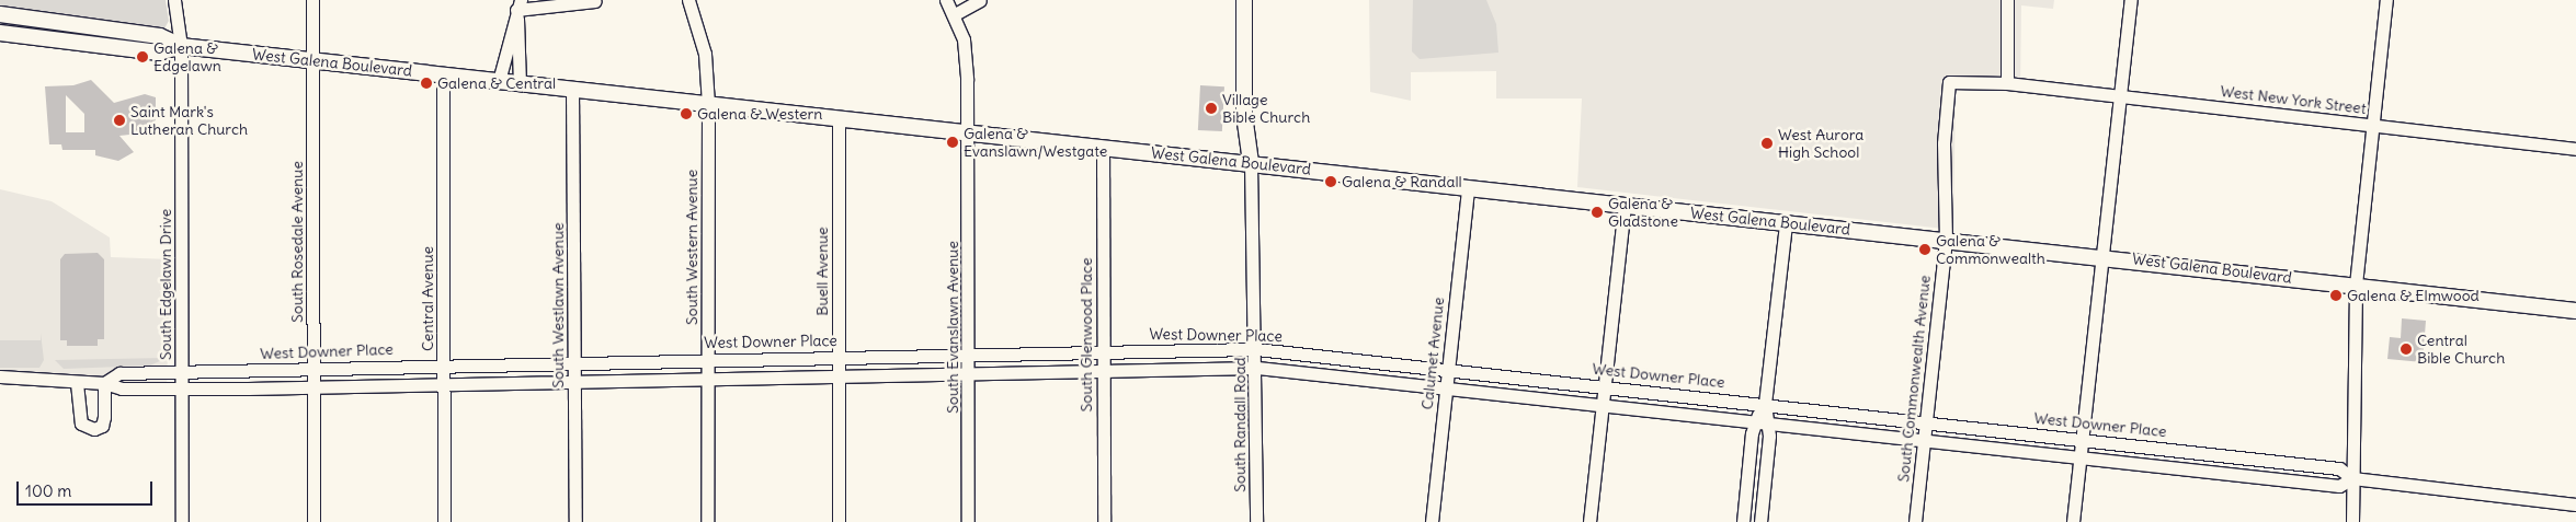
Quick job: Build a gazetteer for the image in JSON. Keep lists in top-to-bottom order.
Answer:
{
  "streets": {
    "main road": ["West Galena Boulevard"],
    "street": [
      "West New York Street",
      "South Rosedale Avenue",
      "South Western Avenue",
      "Buell Avenue",
      "South Edgelawn Drive",
      "Central Avenue",
      "South Westlawn Avenue",
      "South Evanslawn Avenue",
      "South Glenwood Place",
      "West Downer Place",
      "Calumet Avenue",
      "South Commonwealth Avenue",
      "South Randall Road"
    ]
  },
  "crossings": [
    ["West Galena Boulevard", "South Rosedale Avenue"],
    ["West Galena Boulevard", "South Western Avenue"],
    ["West Galena Boulevard", "Buell Avenue"],
    ["West Galena Boulevard", "South Edgelawn Drive"],
    ["West Galena Boulevard", "Central Avenue"],
    ["West Galena Boulevard", "South Westlawn Avenue"],
    ["West Galena Boulevard", "South Evanslawn Avenue"],
    ["West Galena Boulevard", "South Glenwood Place"],
    ["West Galena Boulevard", "Calumet Avenue"],
    ["West Galena Boulevard", "South Commonwealth Avenue"],
    ["West Galena Boulevard", "South Randall Road"],
    ["West New York Street", "South Commonwealth Avenue"],
    ["South Rosedale Avenue", "West Downer Place"],
    ["South Western Avenue", "West Downer Place"],
    ["Buell Avenue", "West Downer Place"],
    ["South Edgelawn Drive", "West Downer Place"],
    ["Central Avenue", "West Downer Place"],
    ["South Westlawn Avenue", "West Downer Place"],
    ["South Evanslawn Avenue", "West Downer Place"],
    ["South Glenwood Place", "West Downer Place"],
    ["West Downer Place", "Calumet Avenue"],
    ["West Downer Place", "South Commonwealth Avenue"],
    ["West Downer Place", "South Randall Road"]
  ],
  "places": [
    "Galena & Edgelawn",
    "Galena & Central",
    "Village Bible Church",
    "Galena & Western",
    "Saint Mark's Lutheran Church",
    "Galena & Evanslawn/Westgate",
    "West Aurora High School",
    "Galena & Randall",
    "Galena & Gladstone",
    "Galena & Commonwealth",
    "Galena & Elmwood",
    "Central Bible Church"
  ],
  "scale_bar": "100 m"
}
